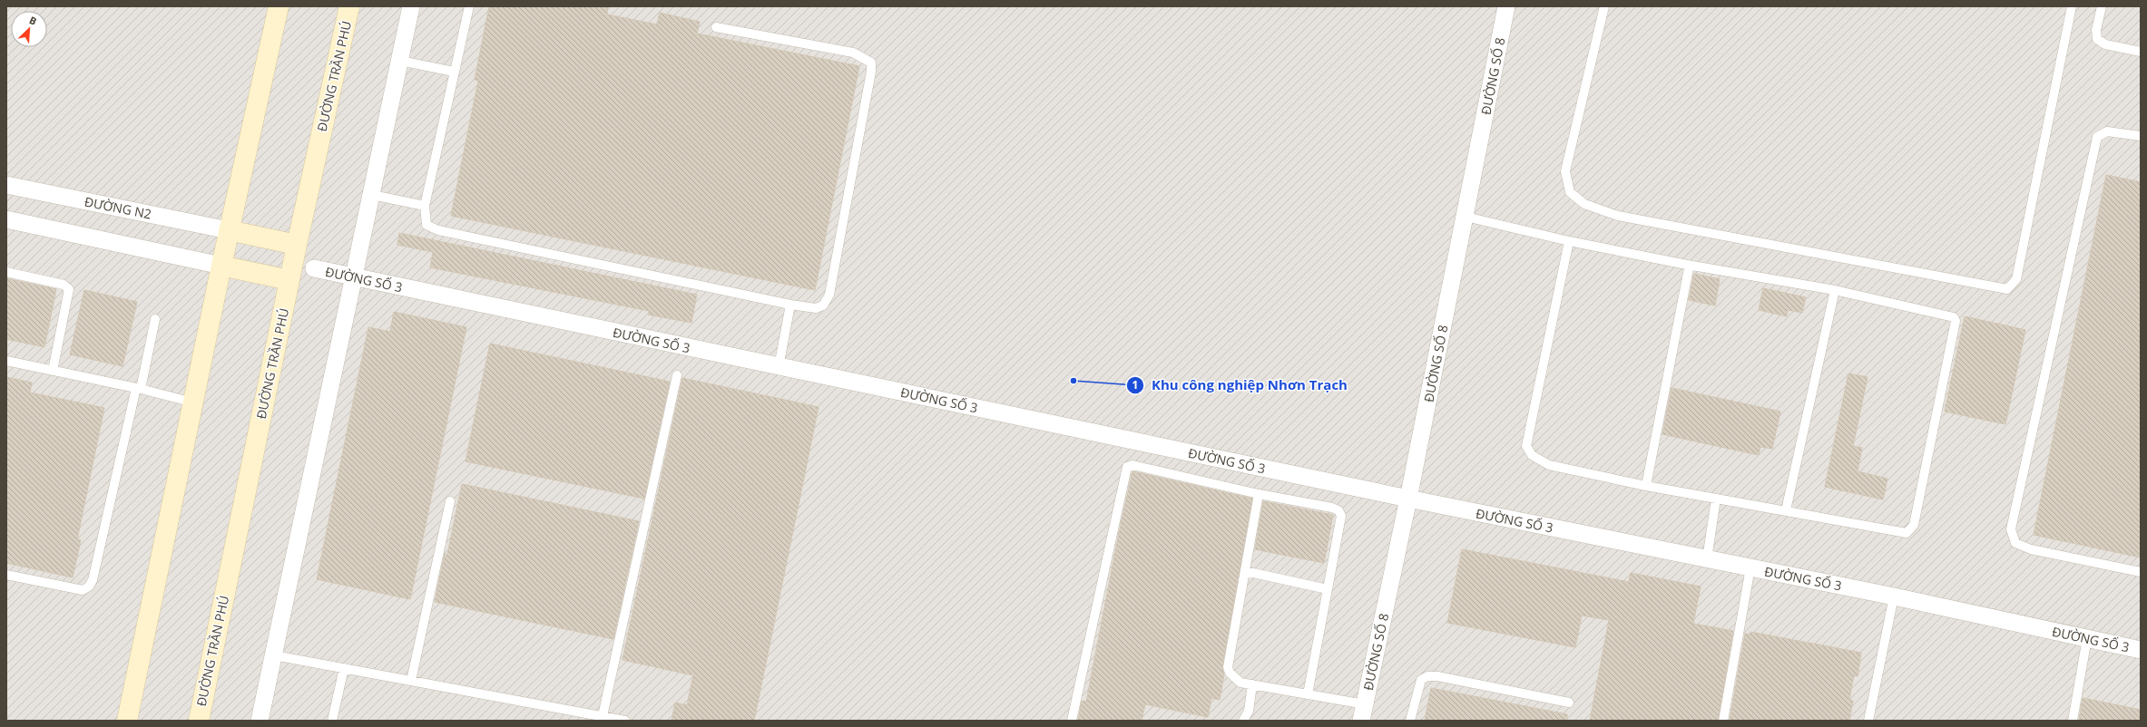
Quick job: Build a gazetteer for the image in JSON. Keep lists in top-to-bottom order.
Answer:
{
  "streets": {
    "main road": ["ĐƯỜNG TRẦN PHÚ"],
    "street": ["ĐƯỜNG SỐ 8", "ĐƯỜNG N2", "ĐƯỜNG SỐ 3"]
  },
  "crossings": [
    ["ĐƯỜNG SỐ 8", "ĐƯỜNG SỐ 3"]
  ],
  "places": ["Khu công nghiệp Nhơn Trạch"],
  "north": "top right"
}
